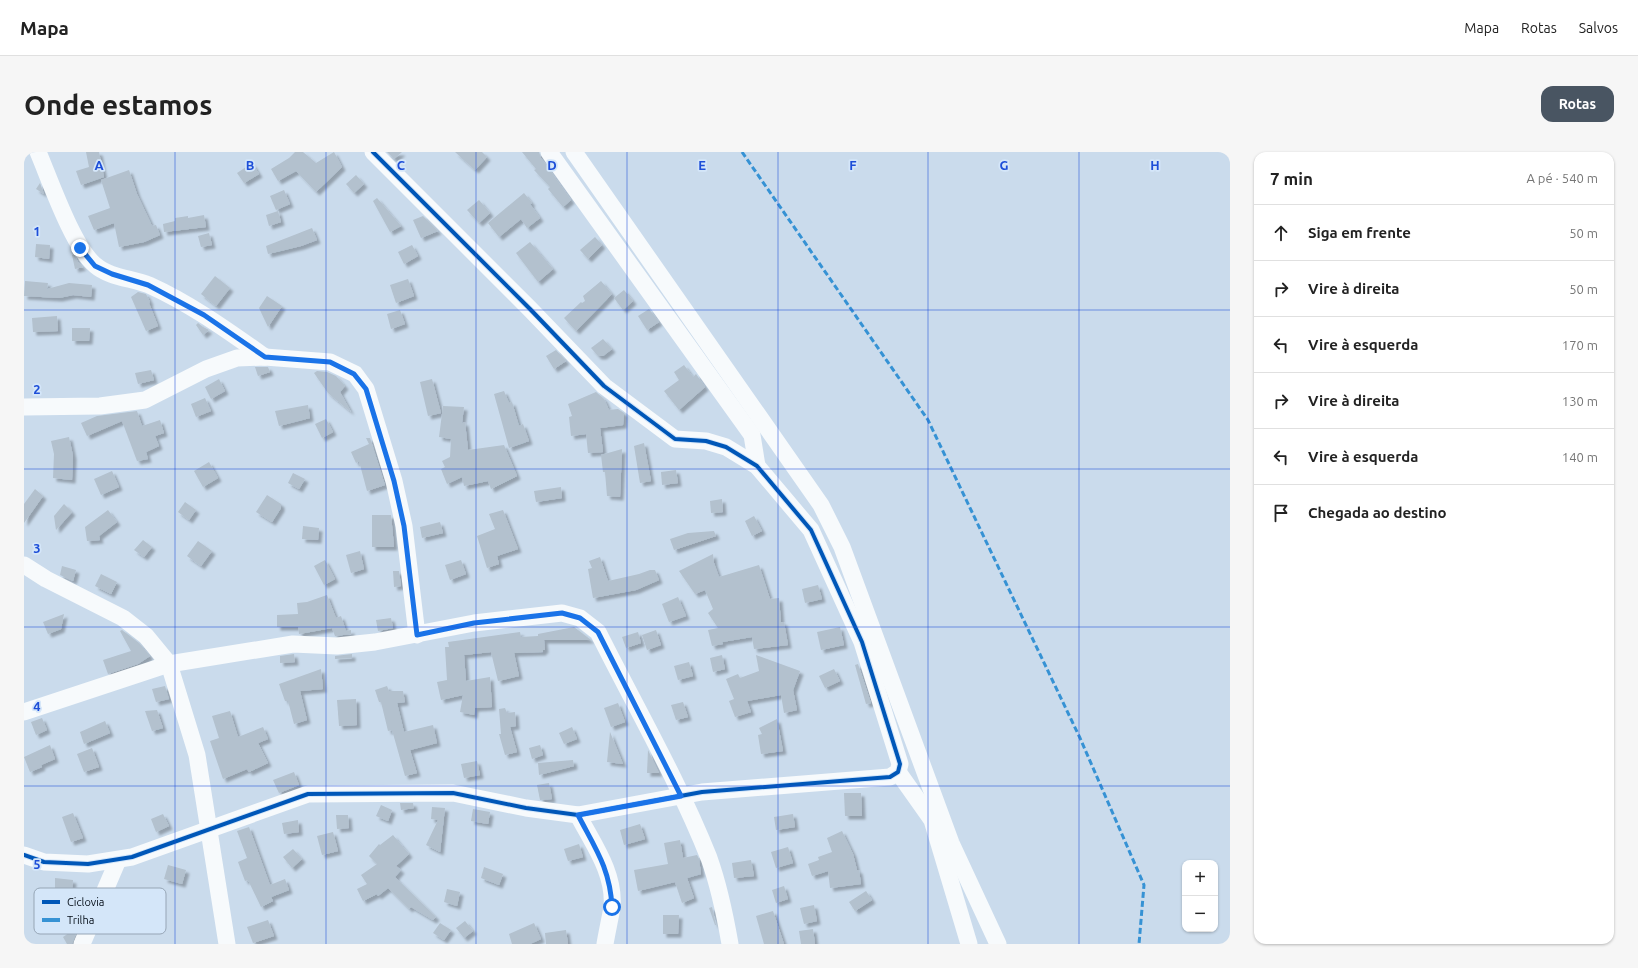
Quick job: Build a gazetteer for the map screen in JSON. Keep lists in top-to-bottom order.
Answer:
{
  "legend": ["Ciclovia", "Trilha"],
  "page": {
    "header": "Mapa",
    "nav": ["Mapa", "Rotas", "Salvos"],
    "buttons": "Rotas",
    "title": "Onde estamos",
    "heading": ["7 min", "A pé · 540 m"],
    "list": [
      ["Siga em frente", "50 m"],
      ["Vire à direita", "50 m"],
      ["Vire à esquerda", "170 m"],
      ["Vire à direita", "130 m"],
      ["Vire à esquerda", "140 m"],
      "Chegada ao destino"
    ],
    "map_buttons": ["+", "−"]
  },
  "grid": {
    "columns": [
      "A",
      "B",
      "C",
      "D",
      "E",
      "F",
      "G",
      "H"
    ],
    "rows": [
      "1",
      "2",
      "3",
      "4",
      "5"
    ]
  }
}
